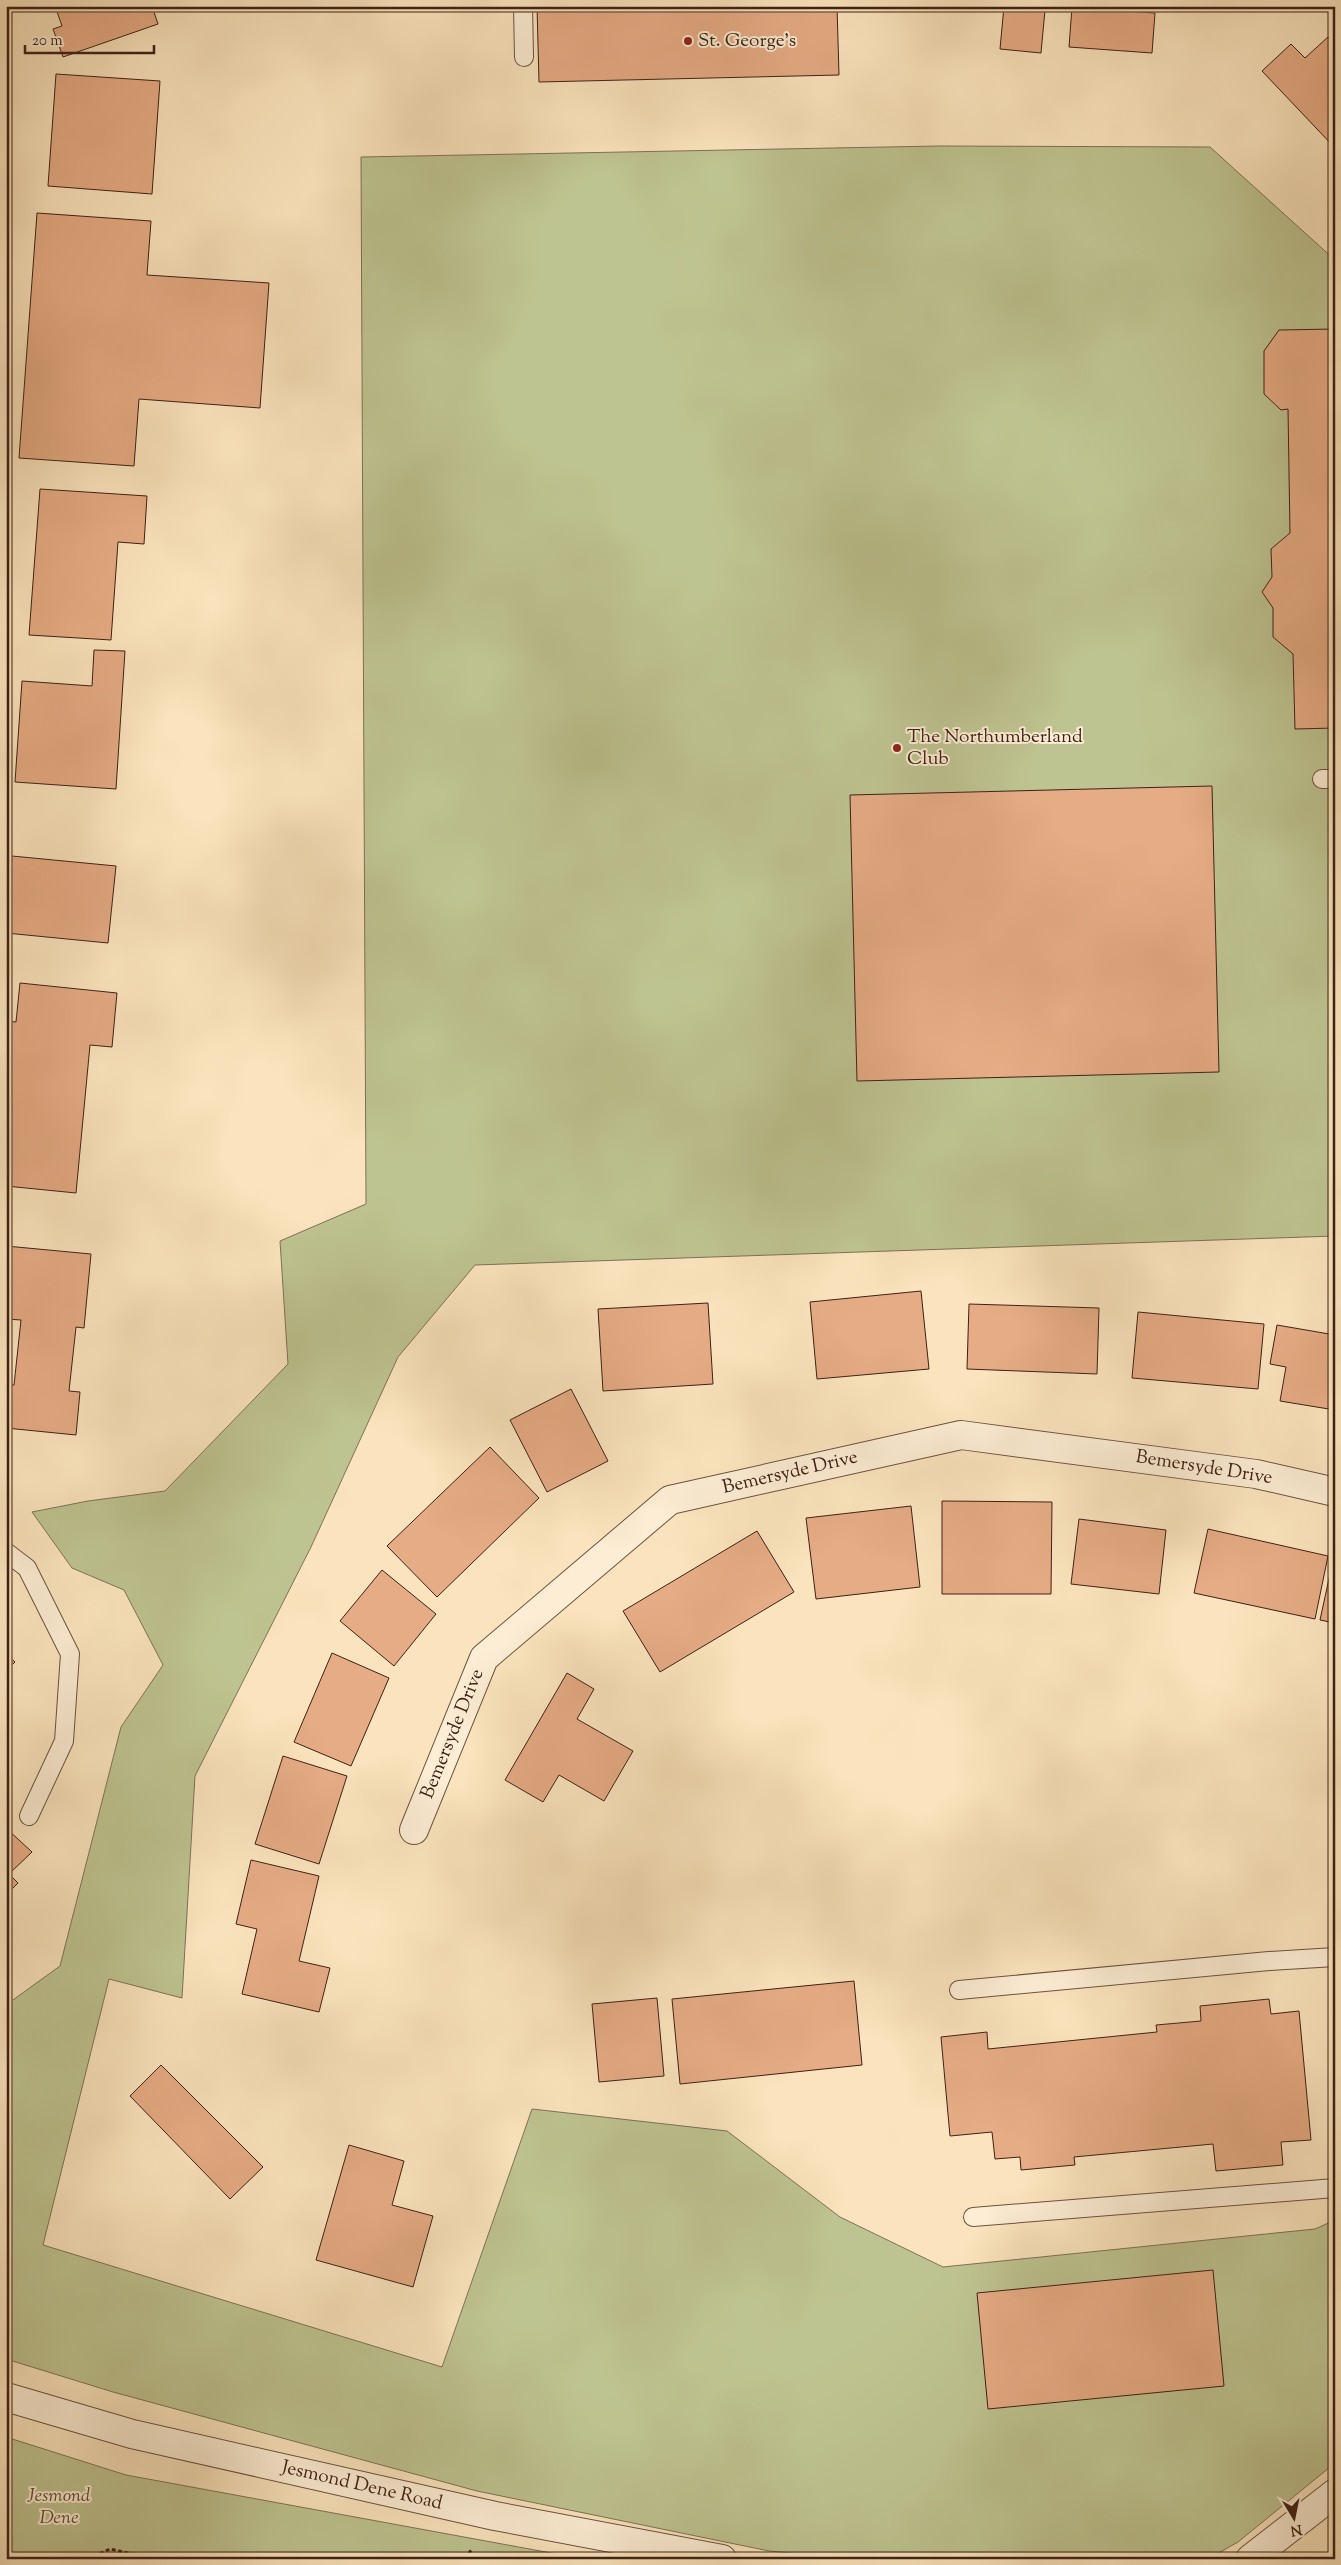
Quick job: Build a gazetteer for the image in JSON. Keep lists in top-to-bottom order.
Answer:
{
  "streets": {
    "street": ["Bemersyde Drive", "Jesmond Dene Road"]
  },
  "parks": ["Jesmond Dene"],
  "places": ["St. George's", "The Northumberland Club"],
  "scale_bar": "20 m",
  "north": "bottom"
}
